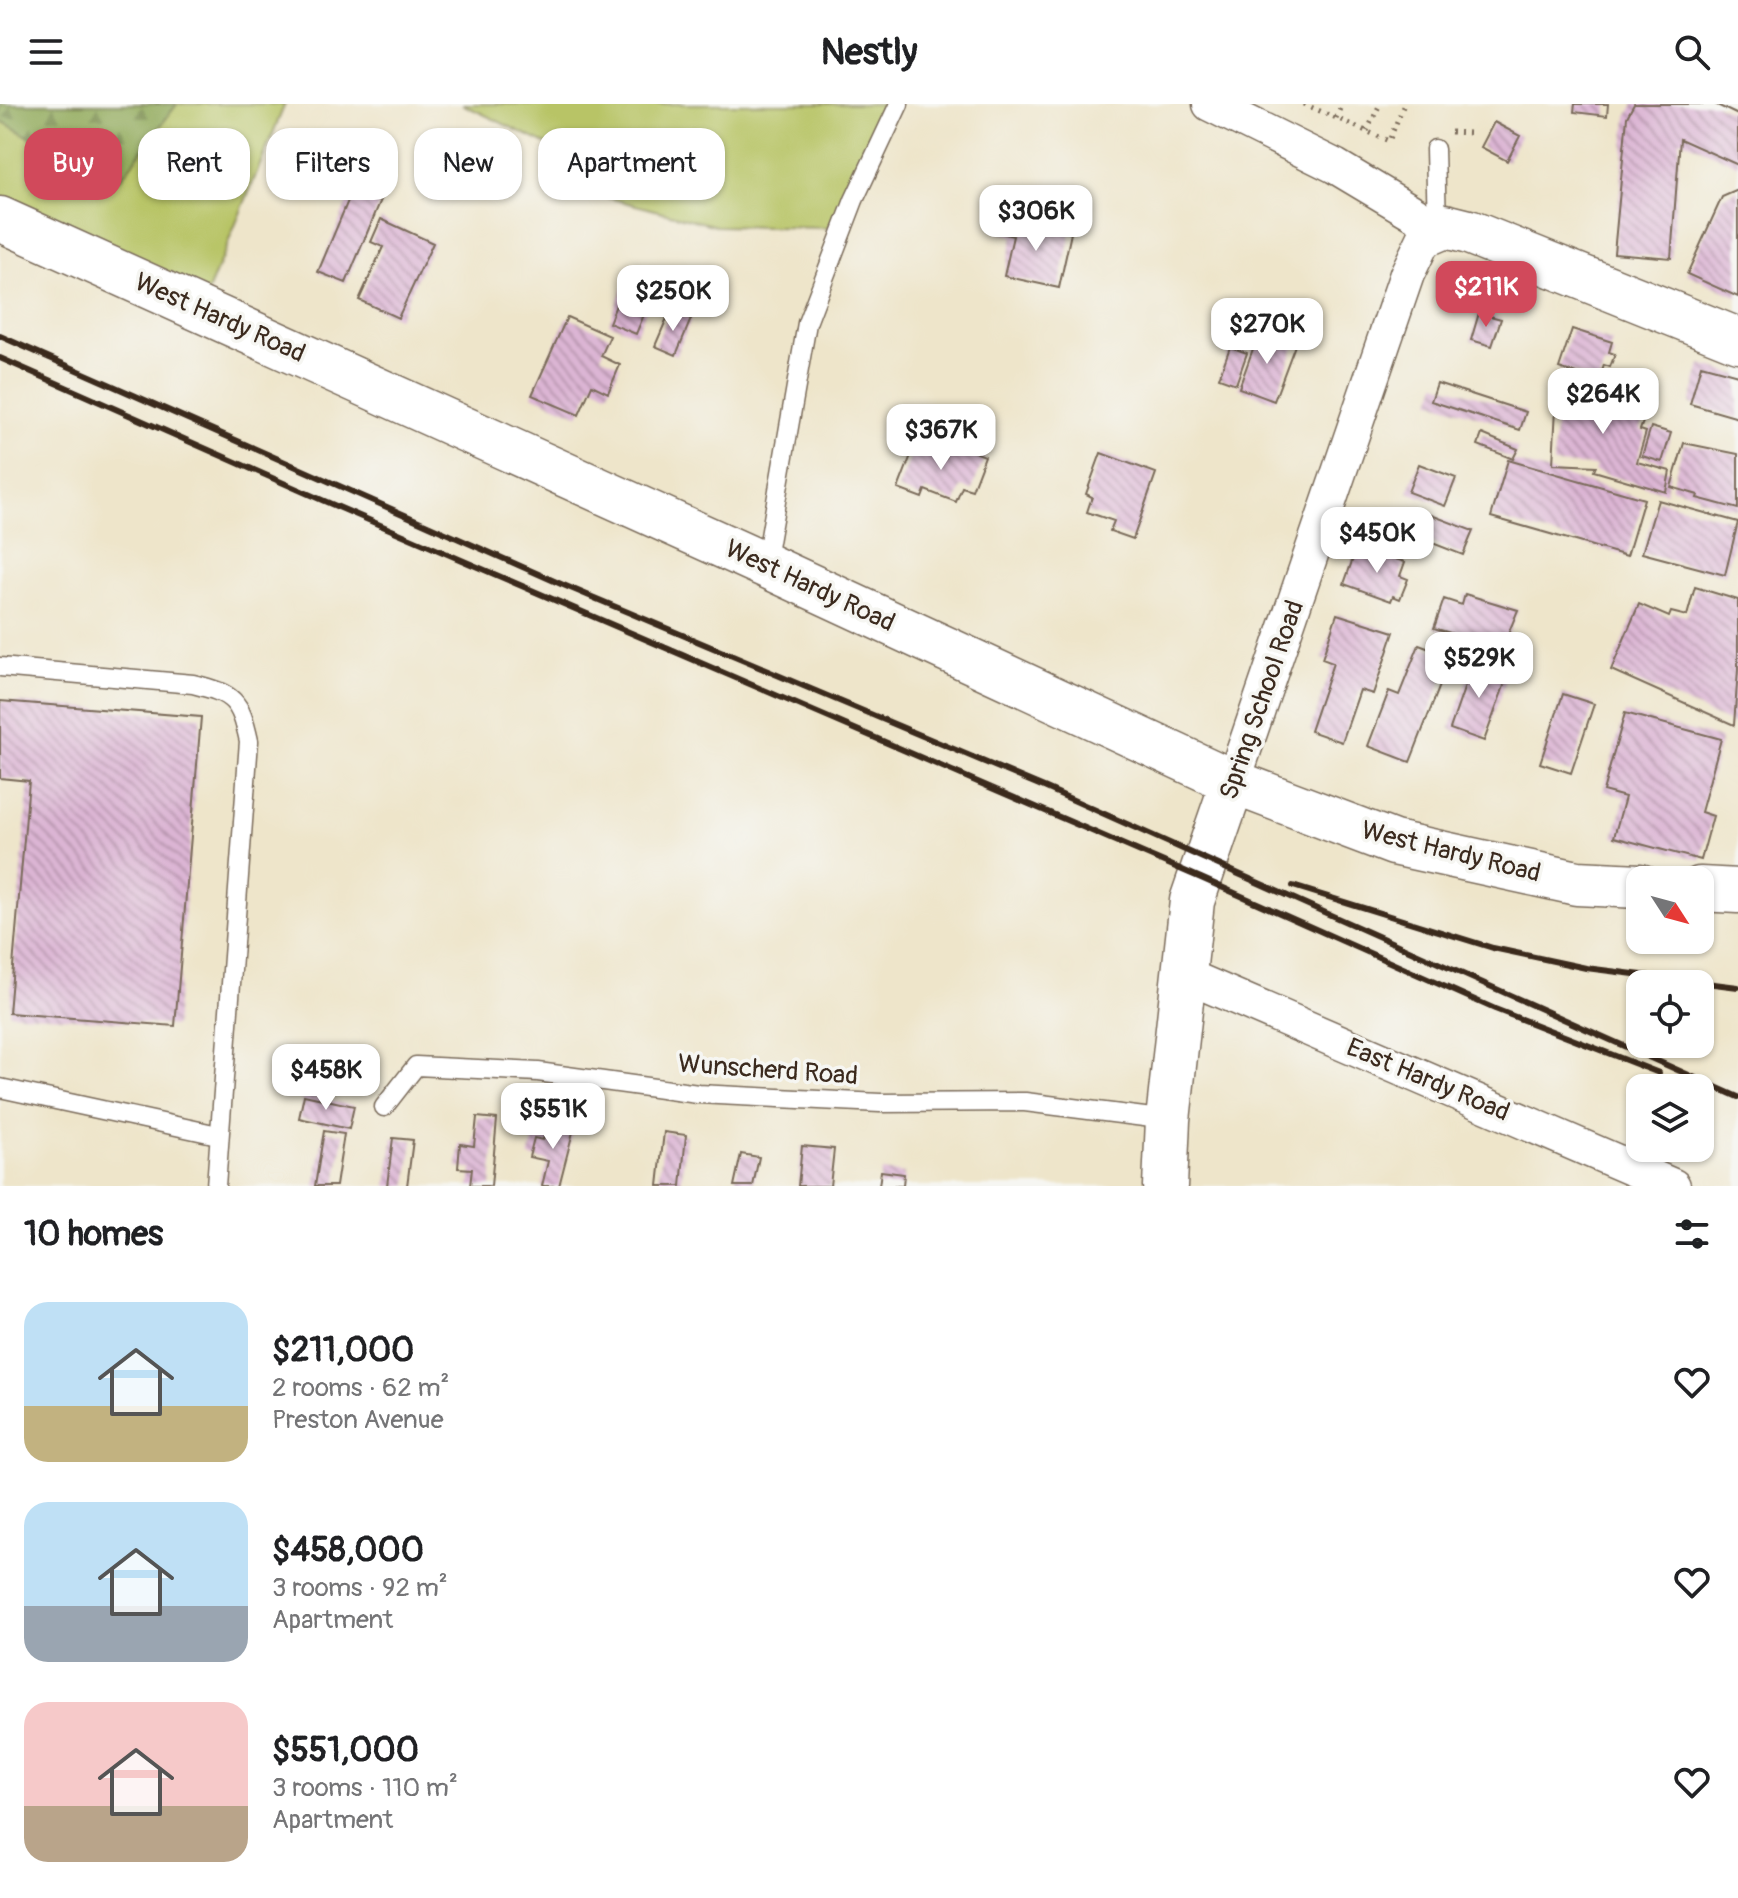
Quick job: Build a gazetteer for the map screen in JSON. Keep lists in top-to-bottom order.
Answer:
{
  "streets": {
    "main road": ["West Hardy Road", "Spring School Road"],
    "street": ["East Hardy Road"],
    "lane": ["Wunscherd Road"]
  },
  "crossings": [
    ["West Hardy Road", "Spring School Road"],
    ["Spring School Road", "Wunscherd Road"],
    ["Spring School Road", "East Hardy Road"]
  ],
  "north": "bottom right",
  "page": {
    "header": "Nestly",
    "chip": [
      "Buy",
      "Rent",
      "Filters",
      "New",
      "Apartment"
    ],
    "price": [
      "$306K",
      "$211K",
      "$250K",
      "$270K",
      "$264K",
      "$367K",
      "$450K",
      "$529K",
      "$458K",
      "$551K"
    ],
    "heading": "10 homes",
    "list": [
      {
        "name": "$211,000",
        "note": "2 rooms · 62 m² · Preston Avenue"
      },
      {
        "name": "$458,000",
        "note": "3 rooms · 92 m² · Apartment"
      },
      {
        "name": "$551,000",
        "note": "3 rooms · 110 m² · Apartment"
      }
    ]
  }
}
